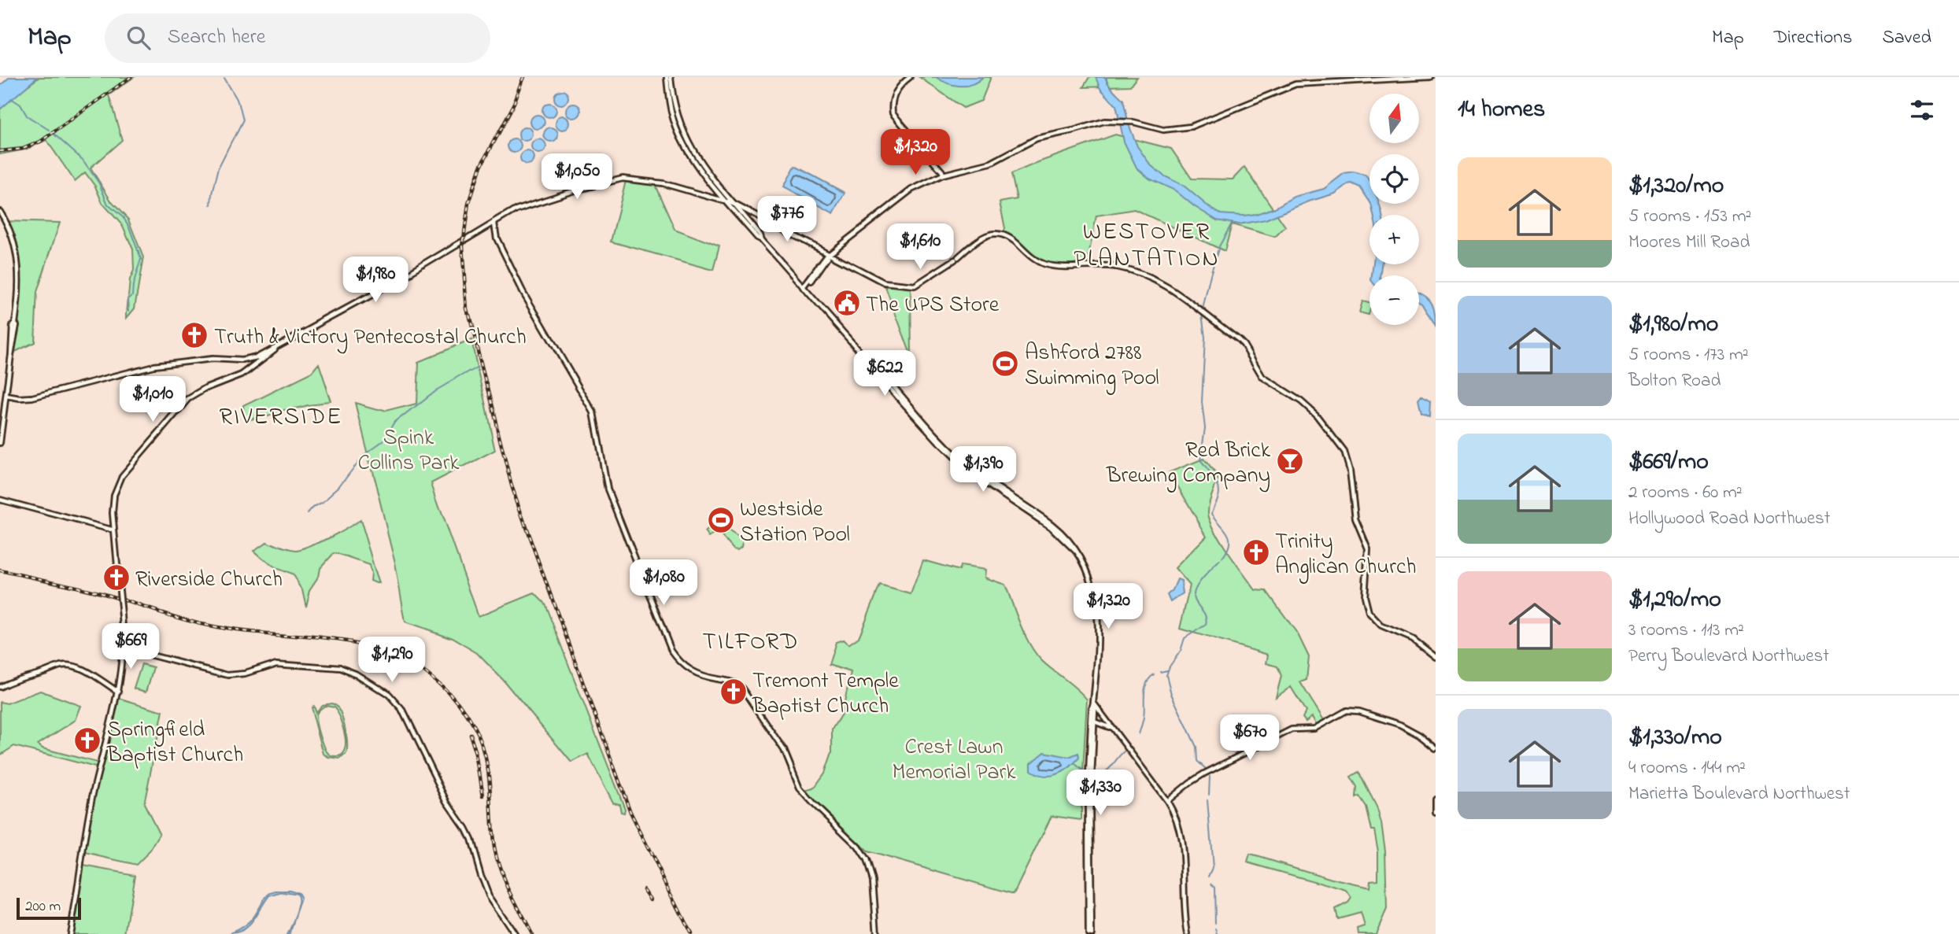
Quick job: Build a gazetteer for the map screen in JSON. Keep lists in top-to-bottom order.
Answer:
{
  "districts": ["WESTOVER PLANTATION", "RIVERSIDE", "TILFORD"],
  "parks": ["Spink Collins Park", "Crest Lawn Memorial Park"],
  "places": {
    "public building": ["The UPS Store"],
    "church": [
      "Truth & Victory Pentecostal Church",
      "Trinity Anglican Church",
      "Riverside Church",
      "Tremont Temple Baptist Church",
      "Springfield Baptist Church"
    ],
    "sports": ["Ashford 2788 Swimming Pool", "Westside Station Pool"],
    "bar": ["Red Brick Brewing Company"]
  },
  "scale_bar": "200 m",
  "north": "top",
  "page": {
    "header": "Map",
    "search": "Search here",
    "nav": ["Map", "Directions", "Saved"],
    "heading": "14 homes",
    "map_buttons": ["+", "−"],
    "price": [
      "$1,320",
      "$1,050",
      "$776",
      "$1,610",
      "$1,980",
      "$622",
      "$1,010",
      "$1,390",
      "$1,080",
      "$1,320",
      "$669",
      "$1,290",
      "$670",
      "$1,330"
    ],
    "list": [
      {
        "name": "$1,320/mo",
        "note": "5 rooms · 153 m² · Moores Mill Road"
      },
      {
        "name": "$1,980/mo",
        "note": "5 rooms · 173 m² · Bolton Road"
      },
      {
        "name": "$669/mo",
        "note": "2 rooms · 60 m² · Hollywood Road Northwest"
      },
      {
        "name": "$1,290/mo",
        "note": "3 rooms · 113 m² · Perry Boulevard Northwest"
      },
      {
        "name": "$1,330/mo",
        "note": "4 rooms · 144 m² · Marietta Boulevard Northwest"
      }
    ],
    "scale": "200 m"
  }
}
